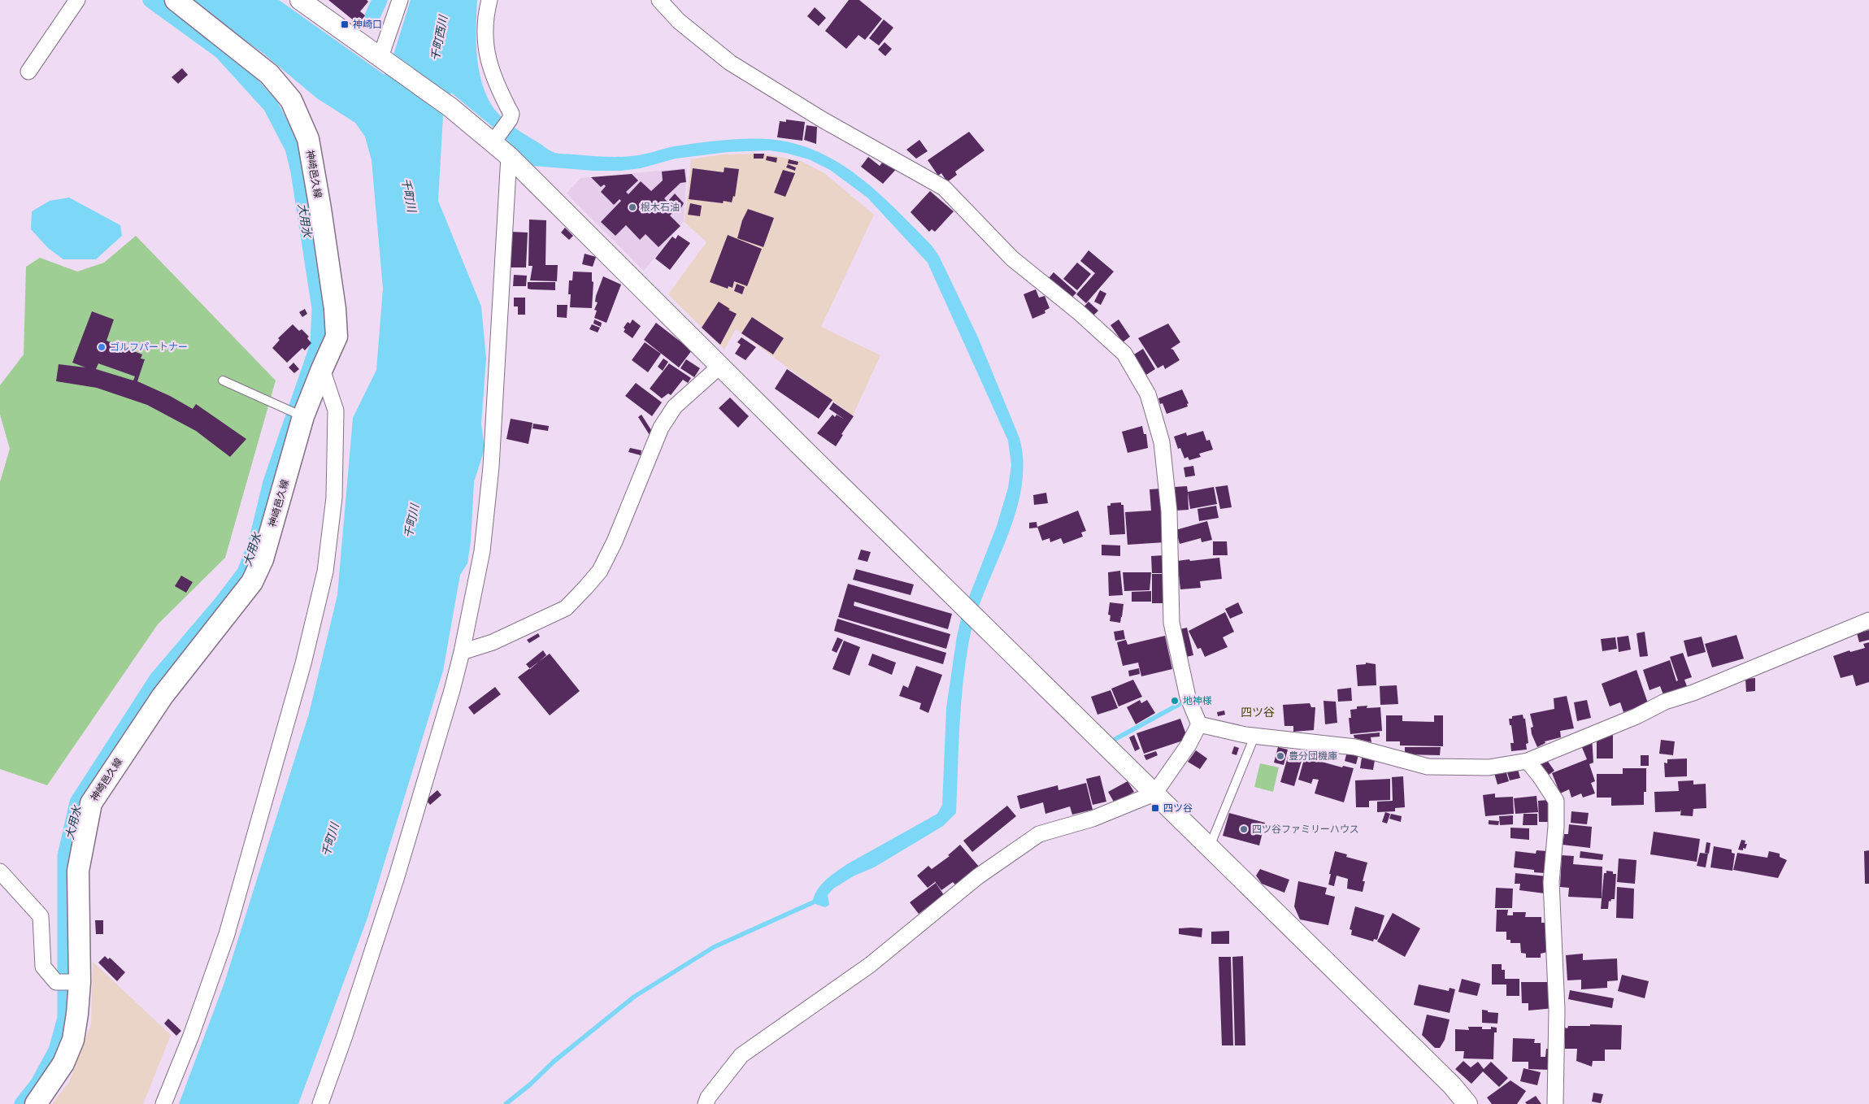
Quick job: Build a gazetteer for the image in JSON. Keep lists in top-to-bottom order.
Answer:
{
  "streets": {
    "main road": ["神崎邑久線"]
  },
  "districts": ["四ツ谷"],
  "water": ["千町西川", "千町川", "大用水"],
  "places": {
    "transit": ["神崎口", "四ツ谷"],
    "other": [
      "根木石油",
      "ゴルフパートナー",
      "地神様",
      "豊分団機庫",
      "四ツ谷ファミリーハウス"
    ]
  }
}
